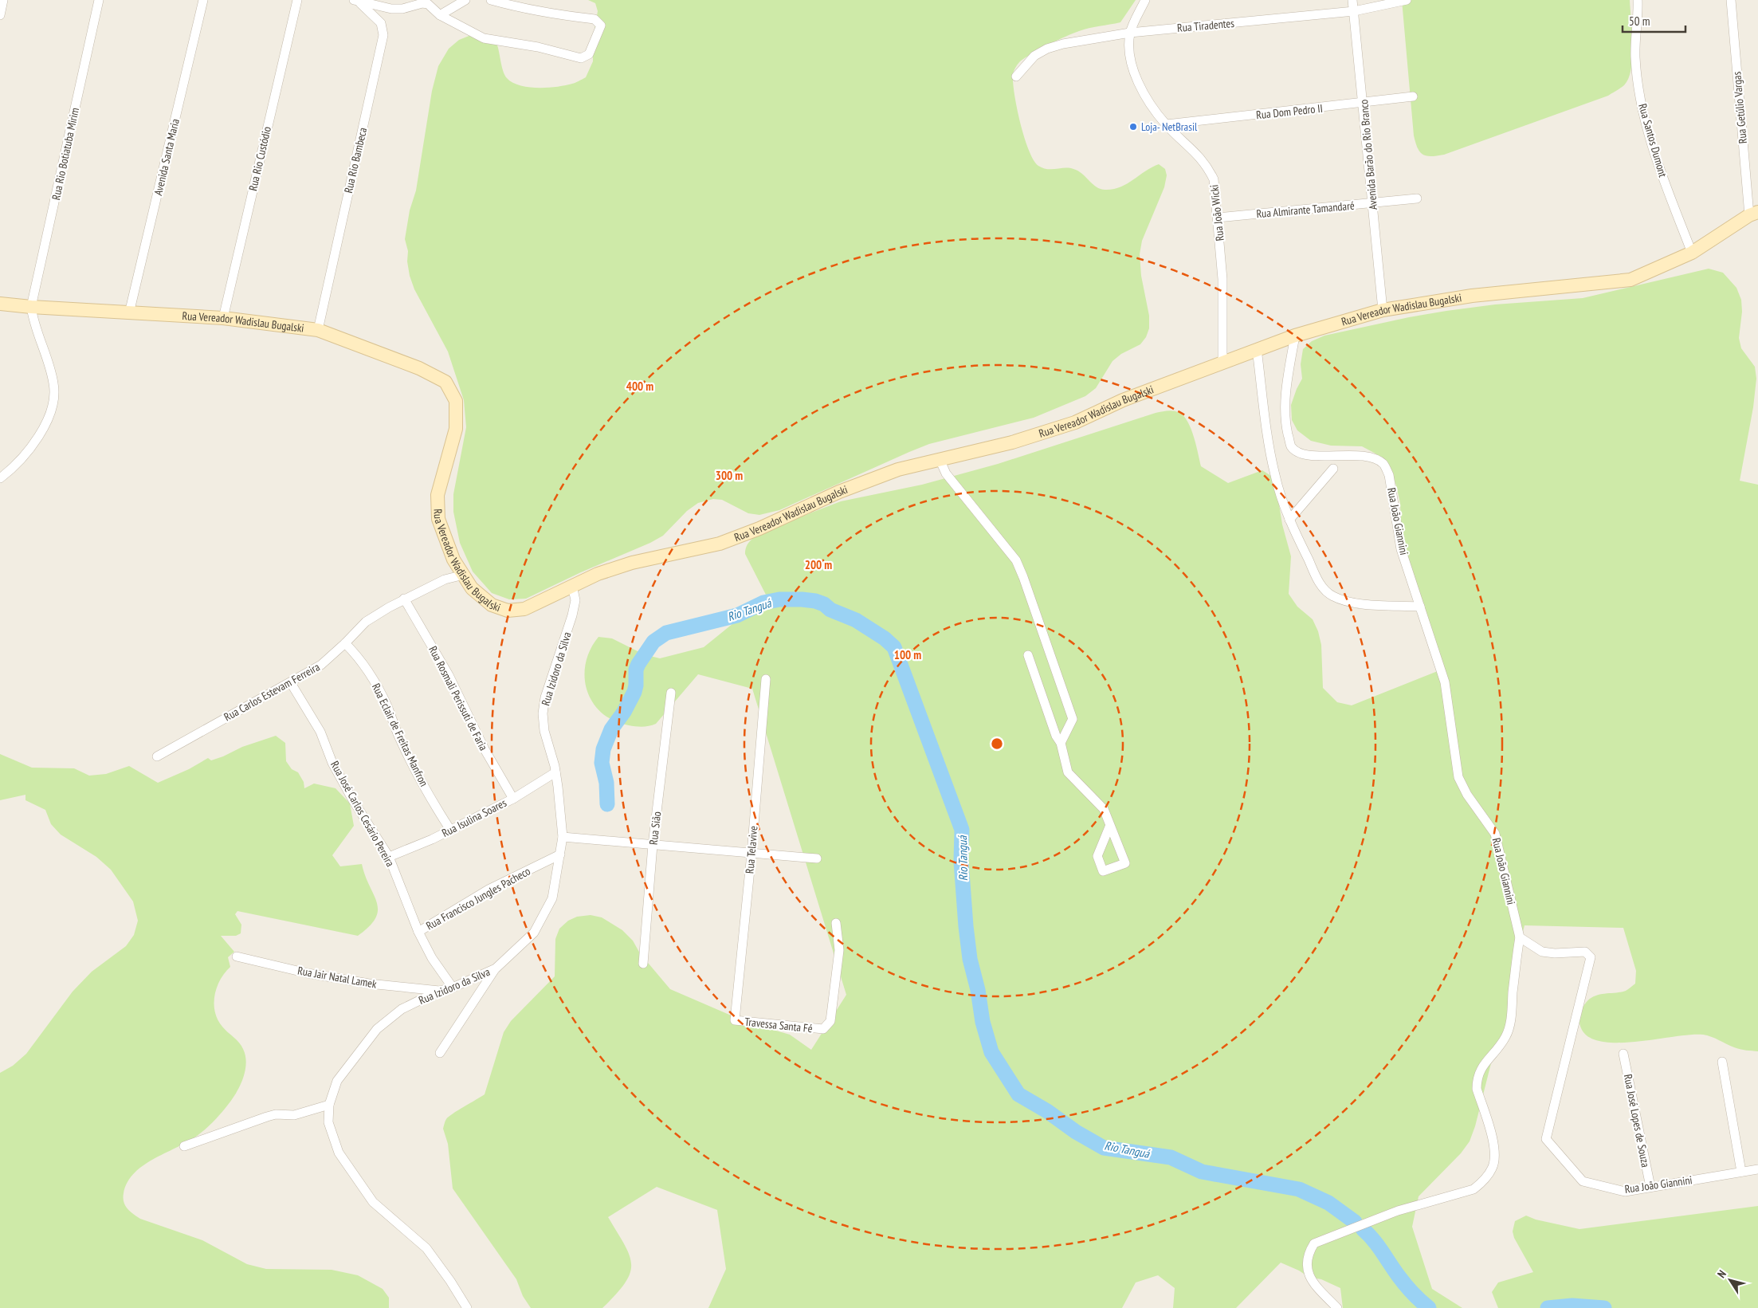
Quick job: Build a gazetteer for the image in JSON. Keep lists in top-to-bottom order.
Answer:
{
  "streets": {
    "main road": ["Rua Vereador Wadislau Bugalski"],
    "street": [
      "Rua Tiradentes",
      "Rua Getúlio Vargas",
      "Rua Dom Pedro II",
      "Rua Santos Dumont",
      "Rua Rio Botiatuba Mirim",
      "Avenida Barão do Rio Branco",
      "Avenida Santa Maria",
      "Rua Rio Custódio",
      "Rua Rio Bambeca",
      "Rua Almirante Tamandaré",
      "Rua João Wicki",
      "Rua João Giannini",
      "Rua Izidoro da Silva",
      "Rua Carlos Estevam Ferreira",
      "Rua Rosmali Perissuti de Faria",
      "Rua Eclair de Freitas Manfron",
      "Rua José Carlos Cesário Pereira",
      "Rua Isulina Soares",
      "Rua Sião",
      "Rua Telavive",
      "Rua Francisco Jungles Pacheco",
      "Rua Jair Natal Lamek",
      "Travessa Santa Fé",
      "Rua José Lopes de Souza"
    ]
  },
  "crossings": [
    ["Rua Tiradentes", "Avenida Barão do Rio Branco"],
    ["Rua Tiradentes", "Rua João Wicki"],
    ["Rua Getúlio Vargas", "Rua Vereador Wadislau Bugalski"],
    ["Rua Dom Pedro II", "Avenida Barão do Rio Branco"],
    ["Rua Dom Pedro II", "Rua João Wicki"],
    ["Rua Santos Dumont", "Rua Vereador Wadislau Bugalski"],
    ["Rua Rio Botiatuba Mirim", "Rua Vereador Wadislau Bugalski"],
    ["Avenida Barão do Rio Branco", "Rua Almirante Tamandaré"],
    ["Avenida Barão do Rio Branco", "Rua Vereador Wadislau Bugalski"],
    ["Avenida Santa Maria", "Rua Vereador Wadislau Bugalski"],
    ["Rua Rio Custódio", "Rua Vereador Wadislau Bugalski"],
    ["Rua Rio Bambeca", "Rua Vereador Wadislau Bugalski"],
    ["Rua Almirante Tamandaré", "Rua João Wicki"],
    ["Rua João Wicki", "Rua Vereador Wadislau Bugalski"],
    ["Rua Vereador Wadislau Bugalski", "Rua João Giannini"],
    ["Rua Vereador Wadislau Bugalski", "Rua Izidoro da Silva"],
    ["Rua Vereador Wadislau Bugalski", "Rua Carlos Estevam Ferreira"],
    ["Rua João Giannini", "Rua José Lopes de Souza"],
    ["Rua Izidoro da Silva", "Rua José Carlos Cesário Pereira"],
    ["Rua Izidoro da Silva", "Rua Isulina Soares"],
    ["Rua Izidoro da Silva", "Rua Francisco Jungles Pacheco"],
    ["Rua Izidoro da Silva", "Rua Jair Natal Lamek"],
    ["Rua Carlos Estevam Ferreira", "Rua Rosmali Perissuti de Faria"],
    ["Rua Carlos Estevam Ferreira", "Rua Eclair de Freitas Manfron"],
    ["Rua Carlos Estevam Ferreira", "Rua José Carlos Cesário Pereira"],
    ["Rua Rosmali Perissuti de Faria", "Rua Isulina Soares"],
    ["Rua Eclair de Freitas Manfron", "Rua Isulina Soares"],
    ["Rua José Carlos Cesário Pereira", "Rua Isulina Soares"],
    ["Rua José Carlos Cesário Pereira", "Rua Francisco Jungles Pacheco"],
    ["Rua Telavive", "Travessa Santa Fé"]
  ],
  "water": ["Rio Tanguá"],
  "places": ["Loja- NetBrasil"],
  "scale_bar": "50 m",
  "north": "top left",
  "rings": [
    "400 m",
    "300 m",
    "200 m",
    "100 m"
  ]
}
